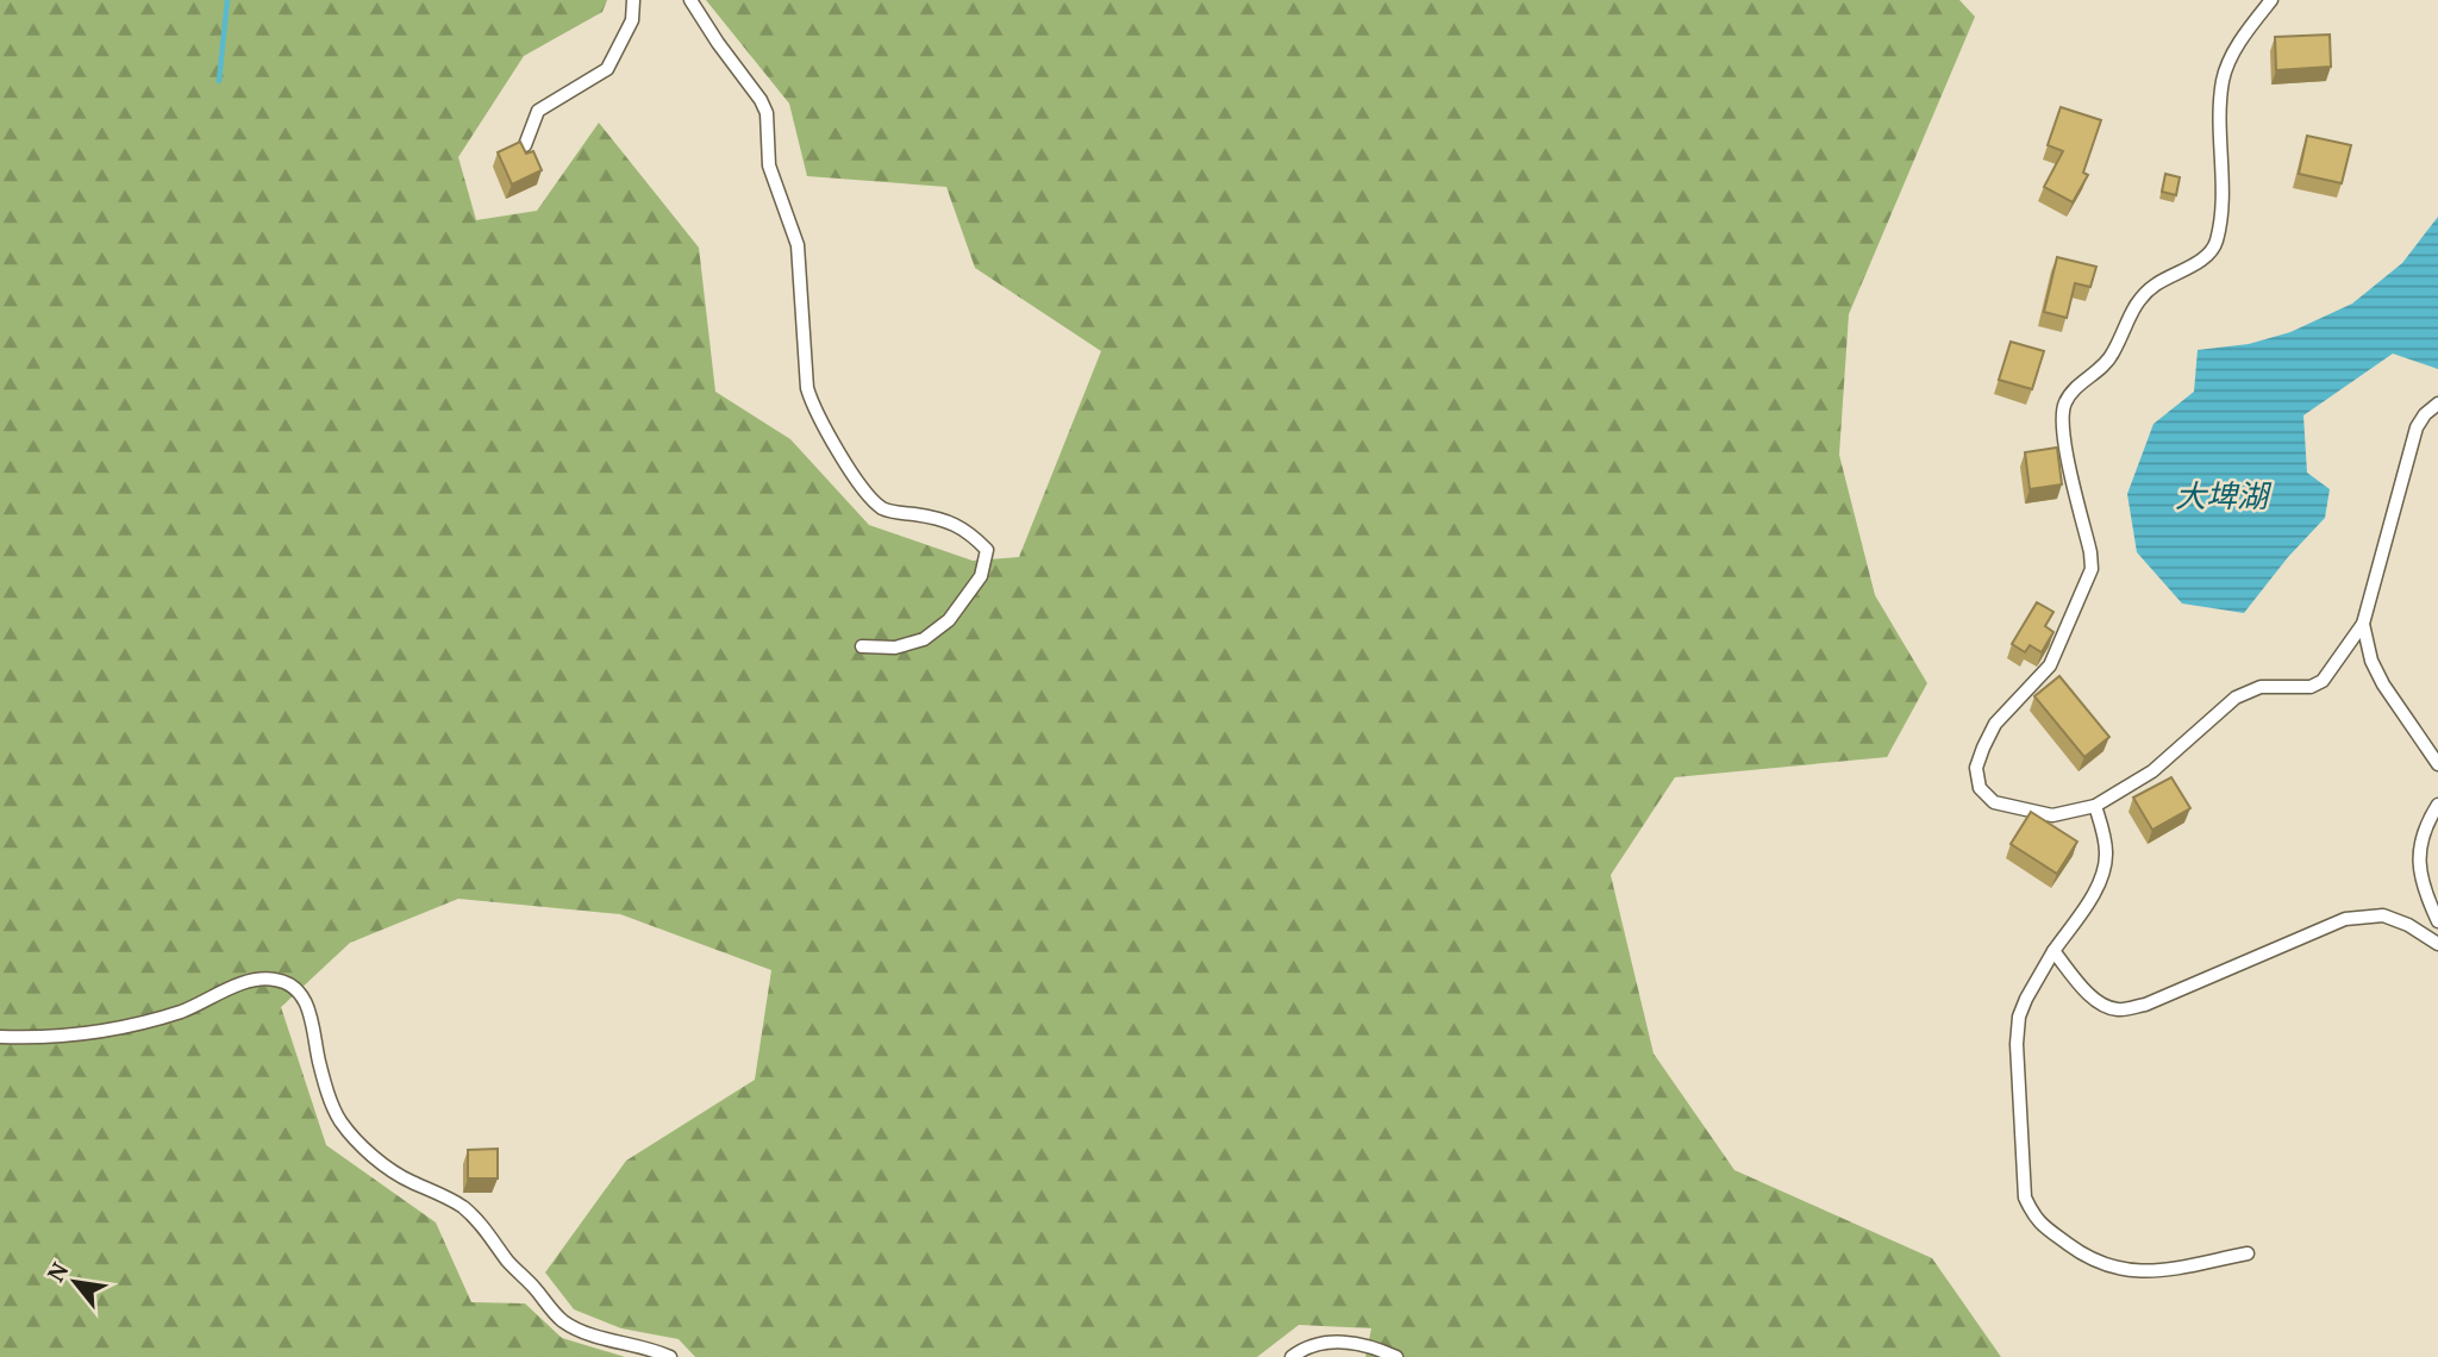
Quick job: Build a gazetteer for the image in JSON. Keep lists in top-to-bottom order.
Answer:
{
  "water": ["大埤湖"],
  "north": "top left"
}
